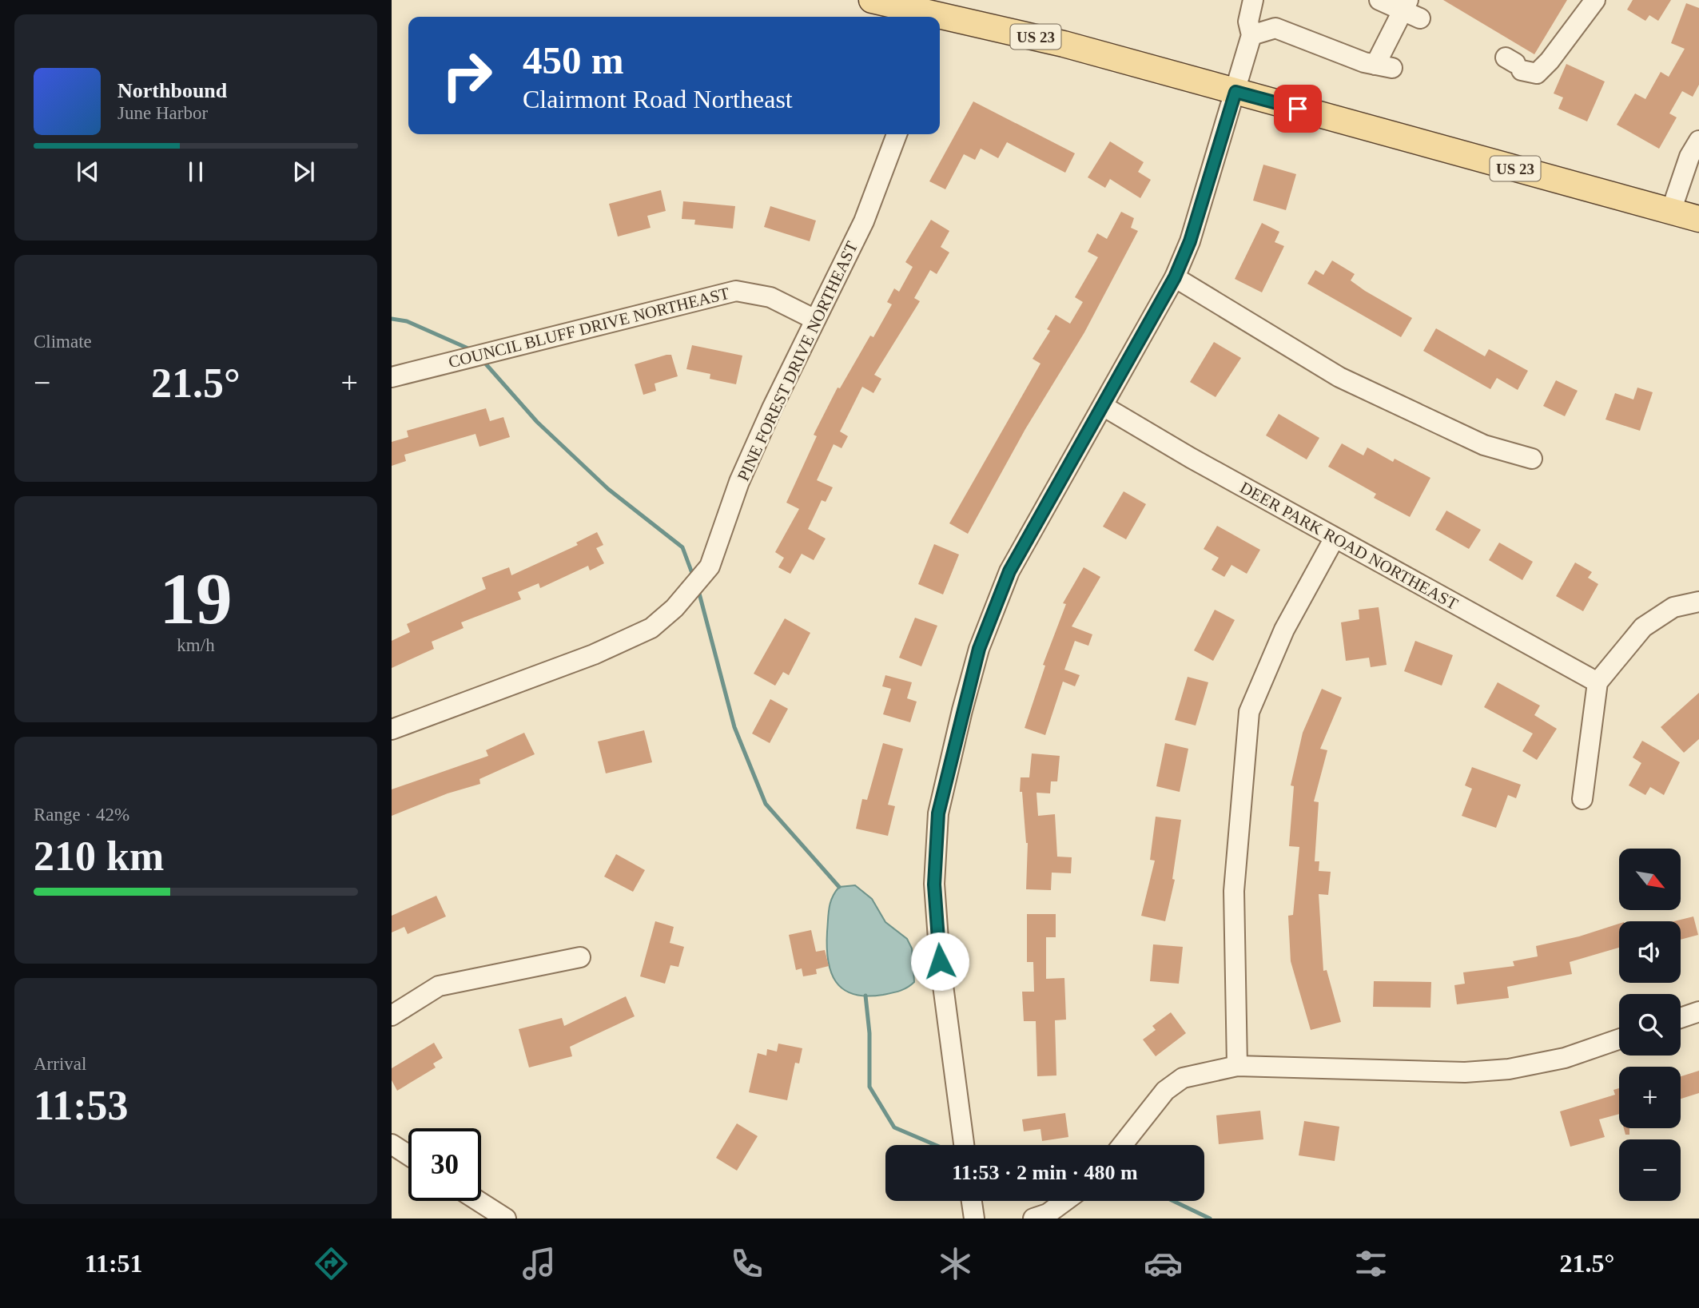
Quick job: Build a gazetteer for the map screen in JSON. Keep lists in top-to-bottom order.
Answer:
{
  "streets": {
    "main road": ["US 23"],
    "street": ["COUNCIL BLUFF DRIVE NORTHEAST", "PINE FOREST DRIVE NORTHEAST", "DEER PARK ROAD NORTHEAST"]
  },
  "crossings": [
    ["COUNCIL BLUFF DRIVE NORTHEAST", "PINE FOREST DRIVE NORTHEAST"]
  ],
  "north": "bottom right",
  "page": {
    "turn": ["450 m", "Clairmont Road Northeast"],
    "song": ["Northbound", "June Harbor"],
    "tile": [
      "Climate",
      ["19", "km/h"],
      ["Range · 42%", "210 km"],
      ["Arrival", "11:53"]
    ],
    "heat": ["−", "21.5°", "+"],
    "map_buttons": ["+", "−"],
    "limit": "30",
    "trip": "11:53 · 2 min · 480 m",
    "tabs": ["11:51", "21.5°"]
  }
}
